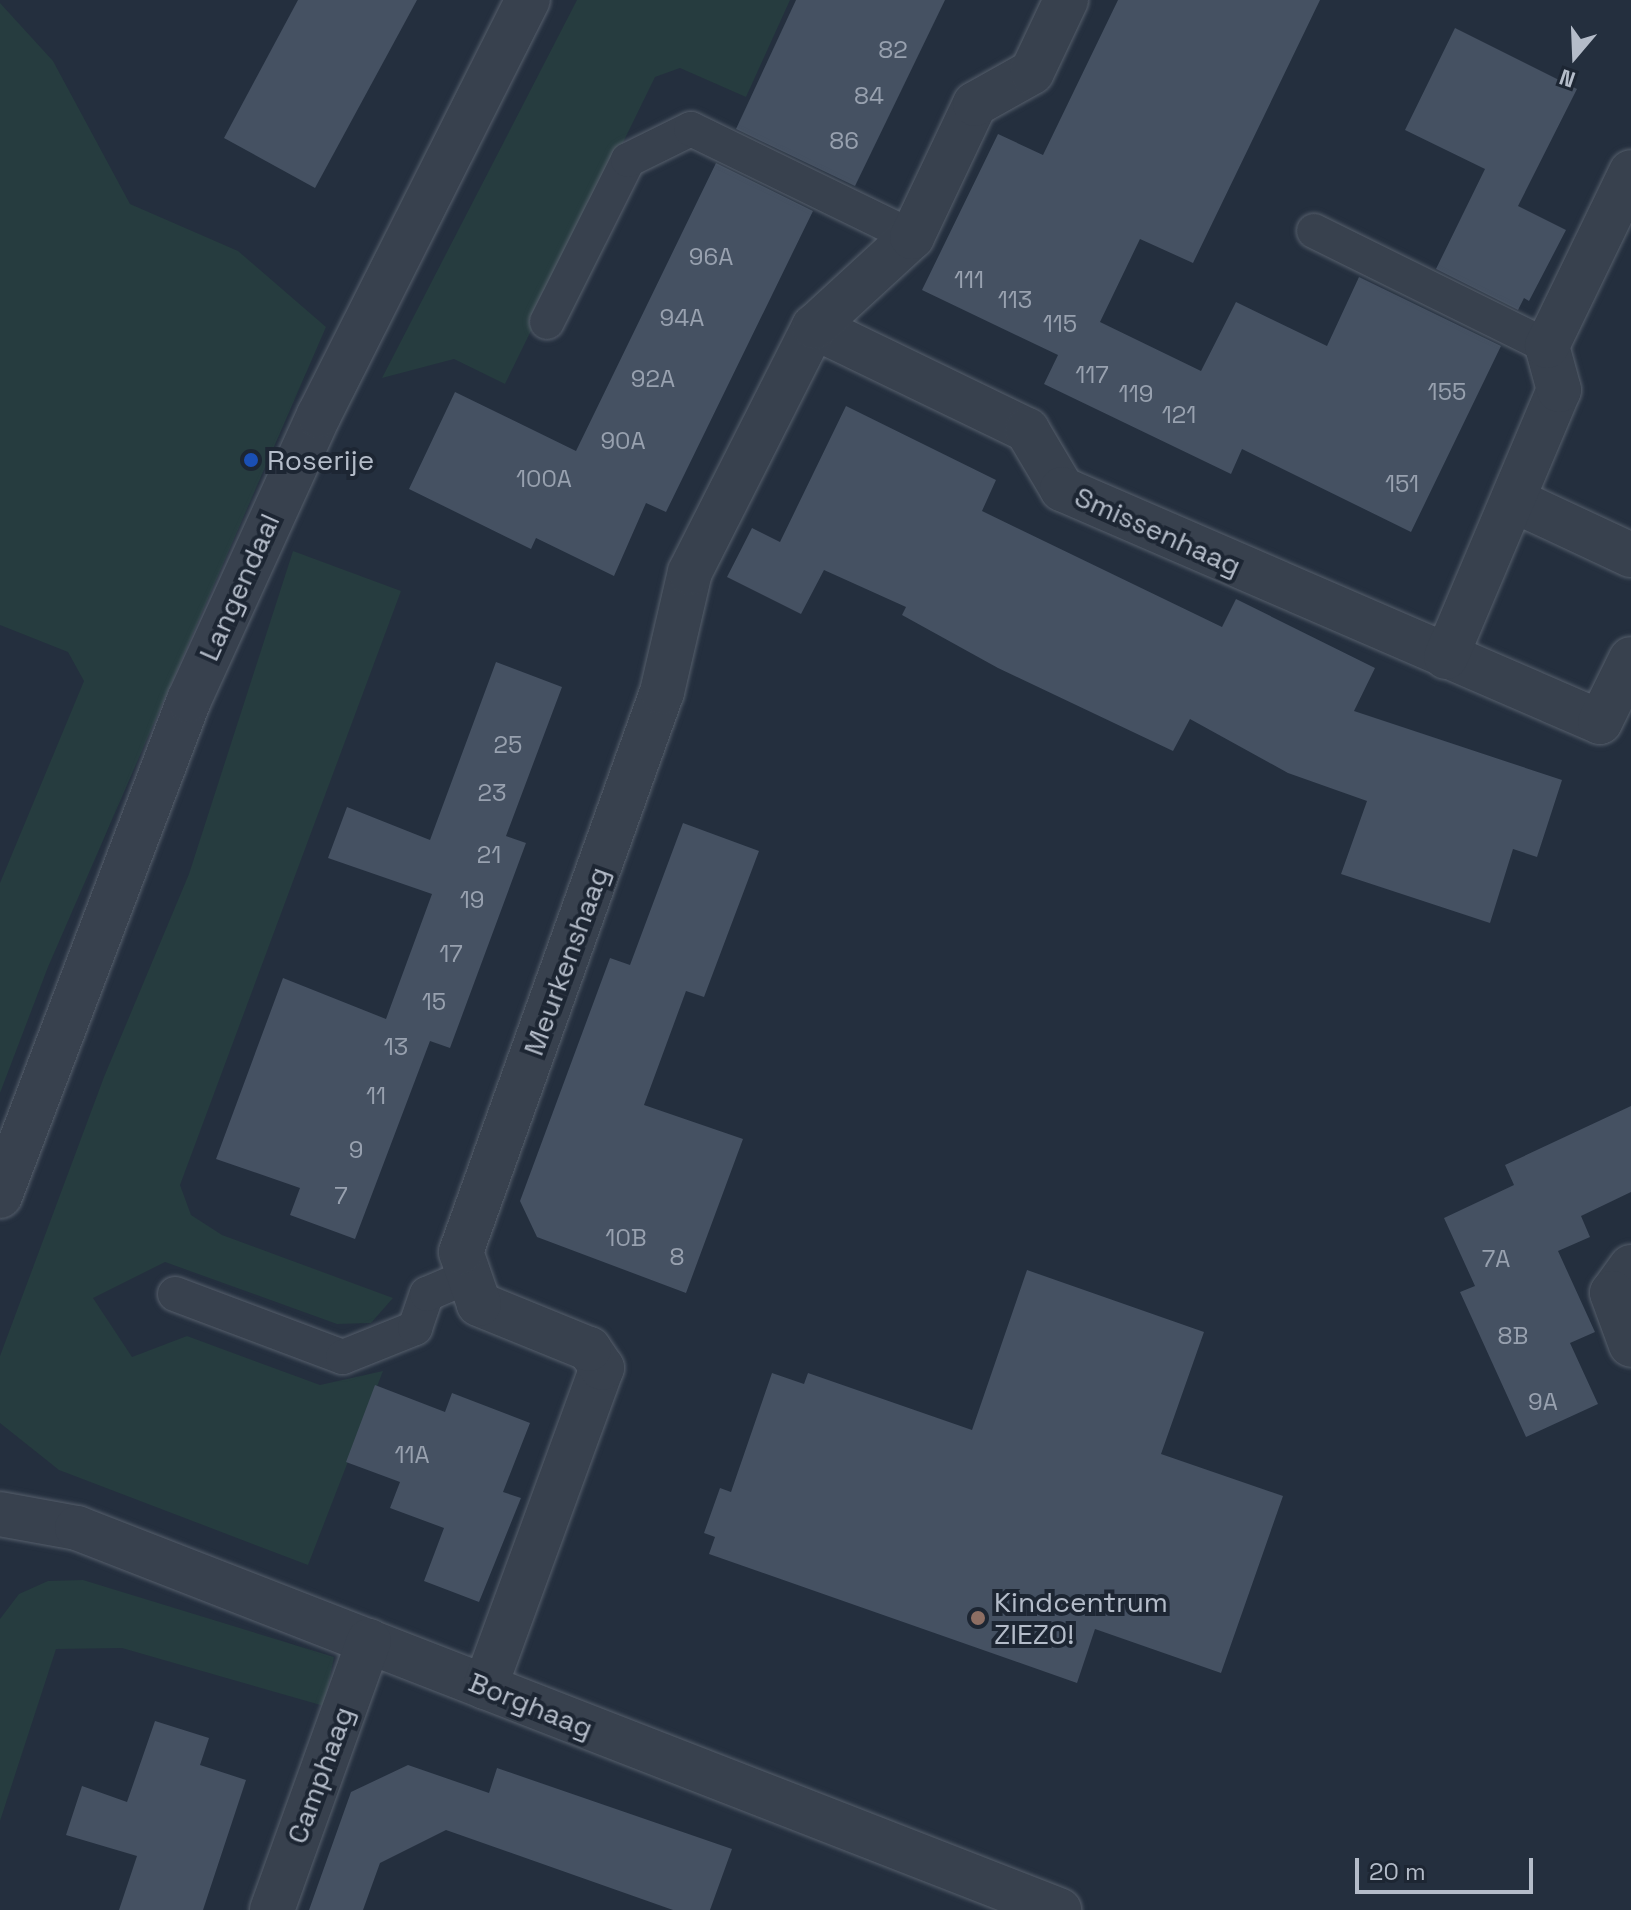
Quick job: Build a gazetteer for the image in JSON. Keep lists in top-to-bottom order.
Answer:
{
  "streets": {
    "street": [
      "Smissenhaag",
      "Langendaal",
      "Meurkenshaag",
      "Borghaag",
      "Camphaag"
    ]
  },
  "crossings": [
    ["Smissenhaag", "Meurkenshaag"],
    ["Borghaag", "Camphaag"]
  ],
  "places": ["Roserije", "Kindcentrum ZIEZO!"],
  "house_numbers": [
    "82",
    "84",
    "86",
    "96A",
    "111",
    "113",
    "94A",
    "115",
    "117",
    "92A",
    "155",
    "119",
    "121",
    "90A",
    "100A",
    "151",
    "25",
    "23",
    "21",
    "19",
    "17",
    "15",
    "13",
    "11",
    "9",
    "7",
    "10B",
    "8",
    "7A",
    "8B",
    "9A",
    "11A"
  ],
  "scale_bar": "20 m",
  "north": "bottom"
}
